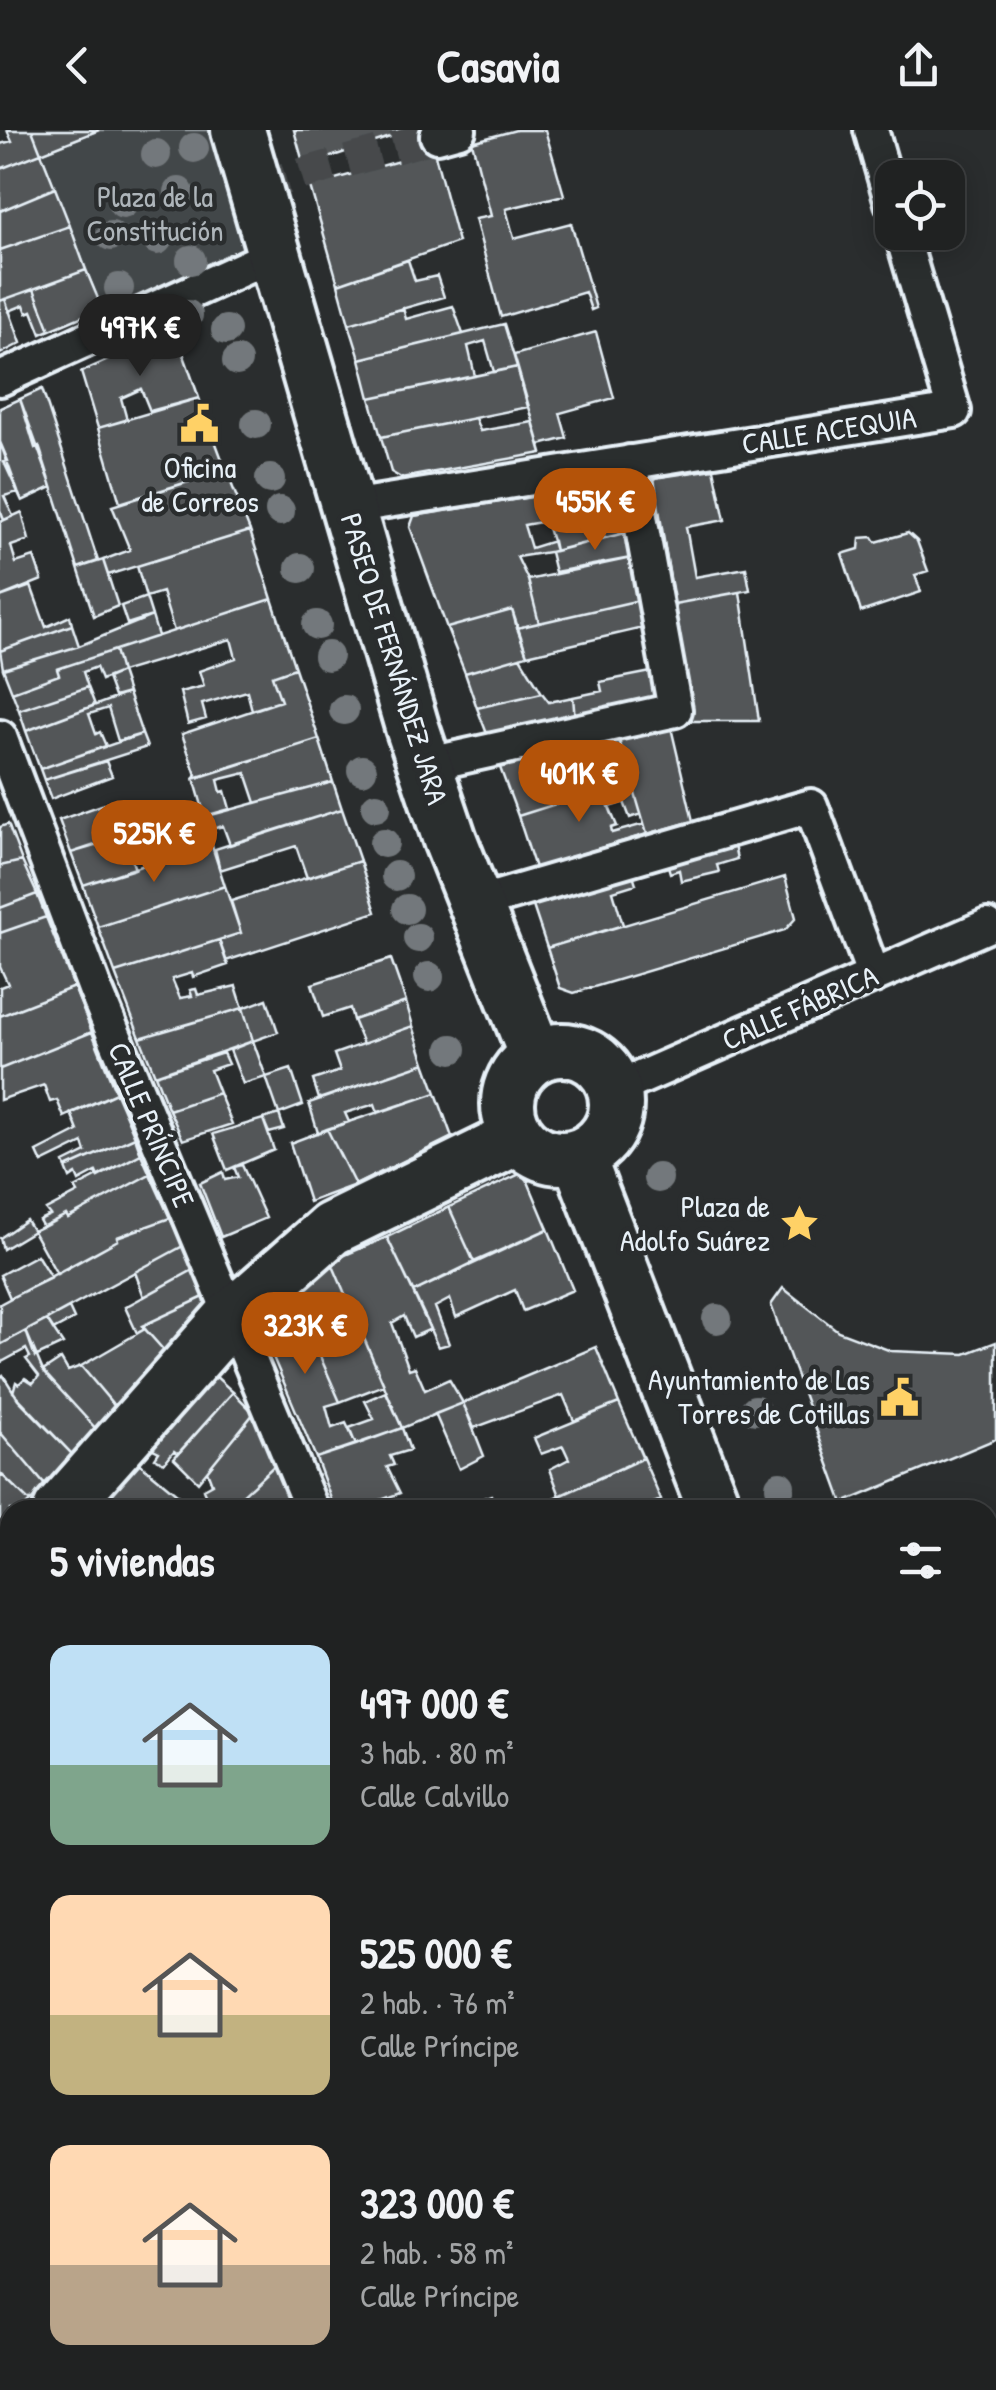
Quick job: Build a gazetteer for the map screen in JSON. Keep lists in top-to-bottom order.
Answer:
{
  "streets": {
    "main road": ["PASEO DE FERNÁNDEZ JARA"],
    "street": ["CALLE ACEQUIA", "CALLE FÁBRICA", "CALLE PRÍNCIPE"]
  },
  "crossings": [
    ["CALLE ACEQUIA", "PASEO DE FERNÁNDEZ JARA"],
    ["PASEO DE FERNÁNDEZ JARA", "CALLE FÁBRICA"]
  ],
  "parks": ["Plaza de la Constitución"],
  "places": {
    "public building": ["Oficina de Correos", "Ayuntamiento de Las Torres de Cotillas"],
    "place": ["Plaza de Adolfo Suárez"]
  },
  "page": {
    "header": "Casavia",
    "price": [
      "497K €",
      "455K €",
      "401K €",
      "525K €",
      "323K €"
    ],
    "heading": "5 viviendas",
    "list": [
      {
        "name": "497 000 €",
        "note": "3 hab. · 80 m² · Calle Calvillo"
      },
      {
        "name": "525 000 €",
        "note": "2 hab. · 76 m² · Calle Príncipe"
      },
      {
        "name": "323 000 €",
        "note": "2 hab. · 58 m² · Calle Príncipe"
      }
    ]
  }
}
